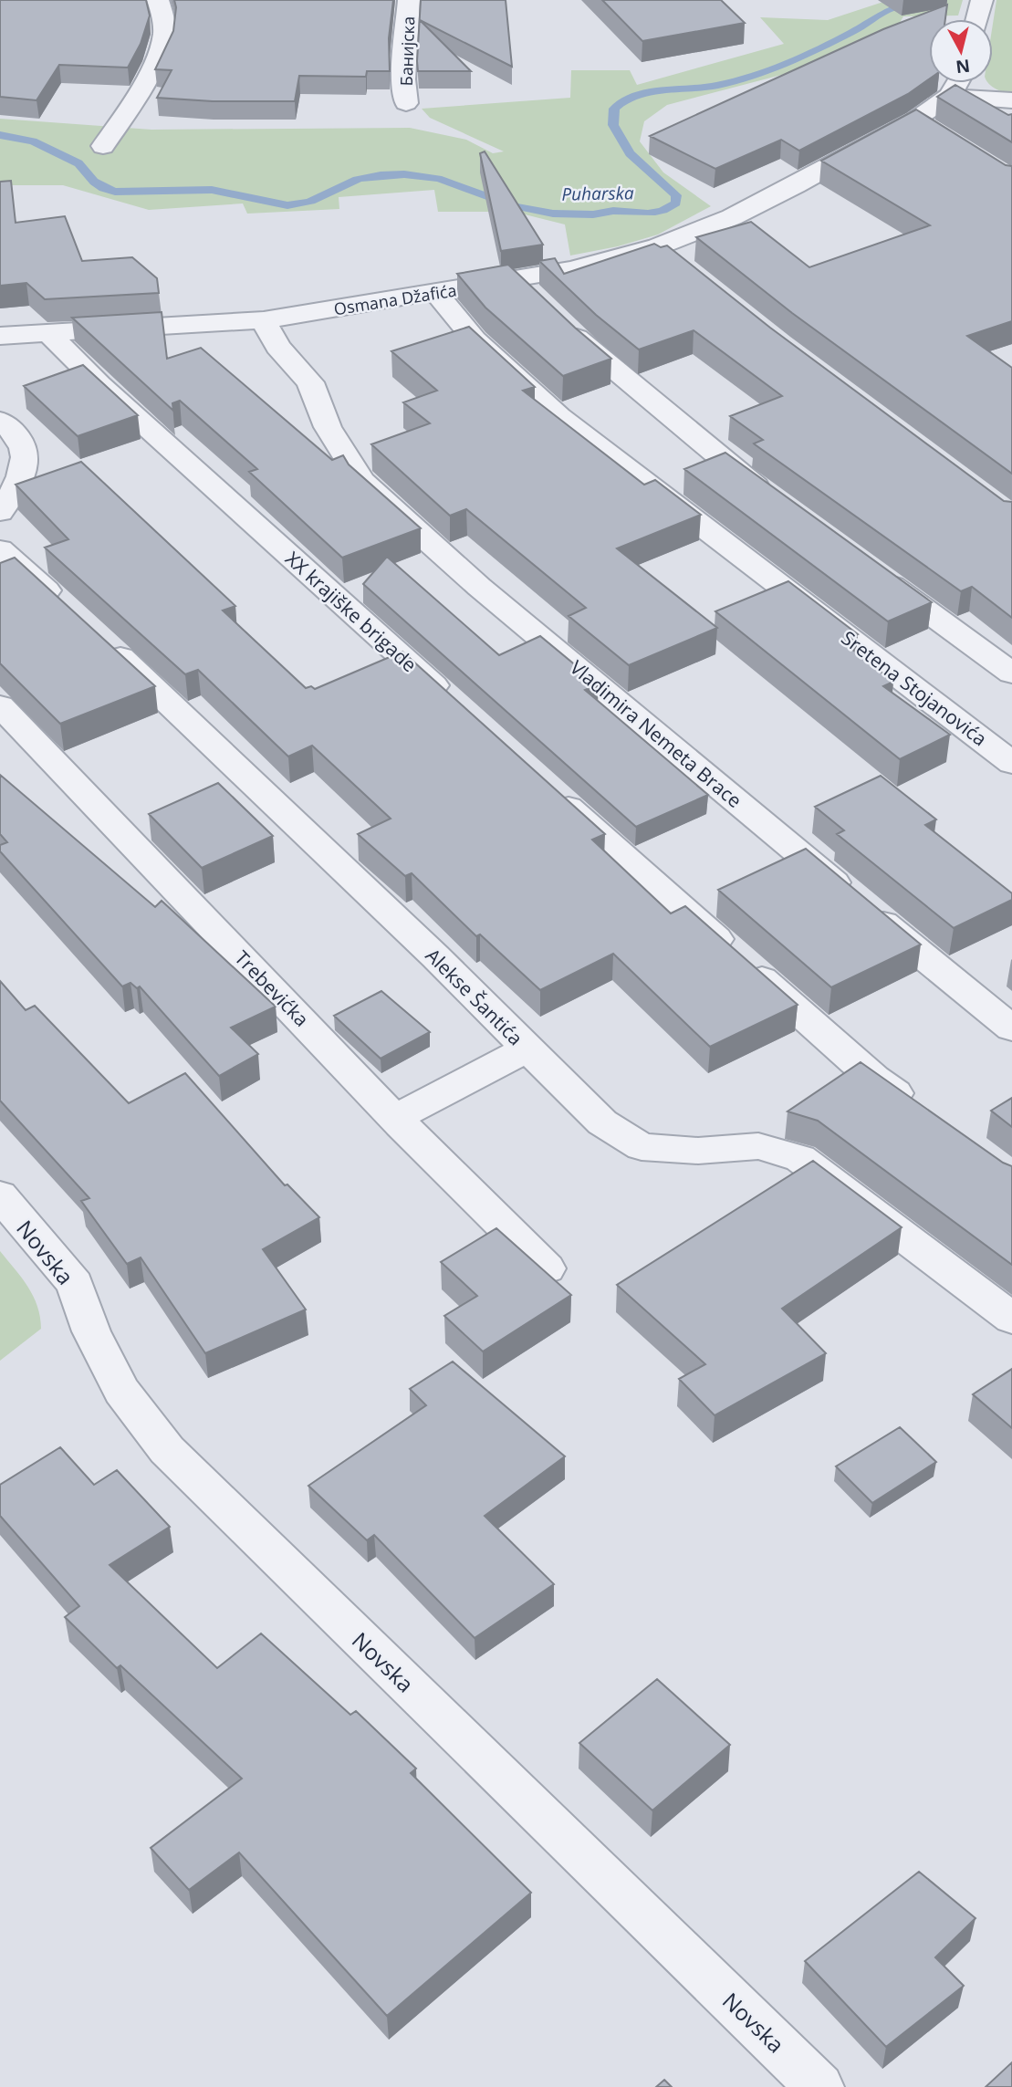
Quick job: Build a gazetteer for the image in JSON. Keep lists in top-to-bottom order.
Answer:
{
  "streets": {
    "street": [
      "Банијска",
      "Osmana Džafića",
      "XX krajiške brigade",
      "Sretena Stojanovića",
      "Vladimira Nemeta Brace",
      "Trebevićka",
      "Alekse Šantića",
      "Novska"
    ]
  },
  "crossings": [
    ["Osmana Džafića", "XX krajiške brigade"],
    ["Osmana Džafića", "Sretena Stojanovića"],
    ["Osmana Džafića", "Vladimira Nemeta Brace"]
  ],
  "water": ["Puharska"],
  "north": "bottom"
}
